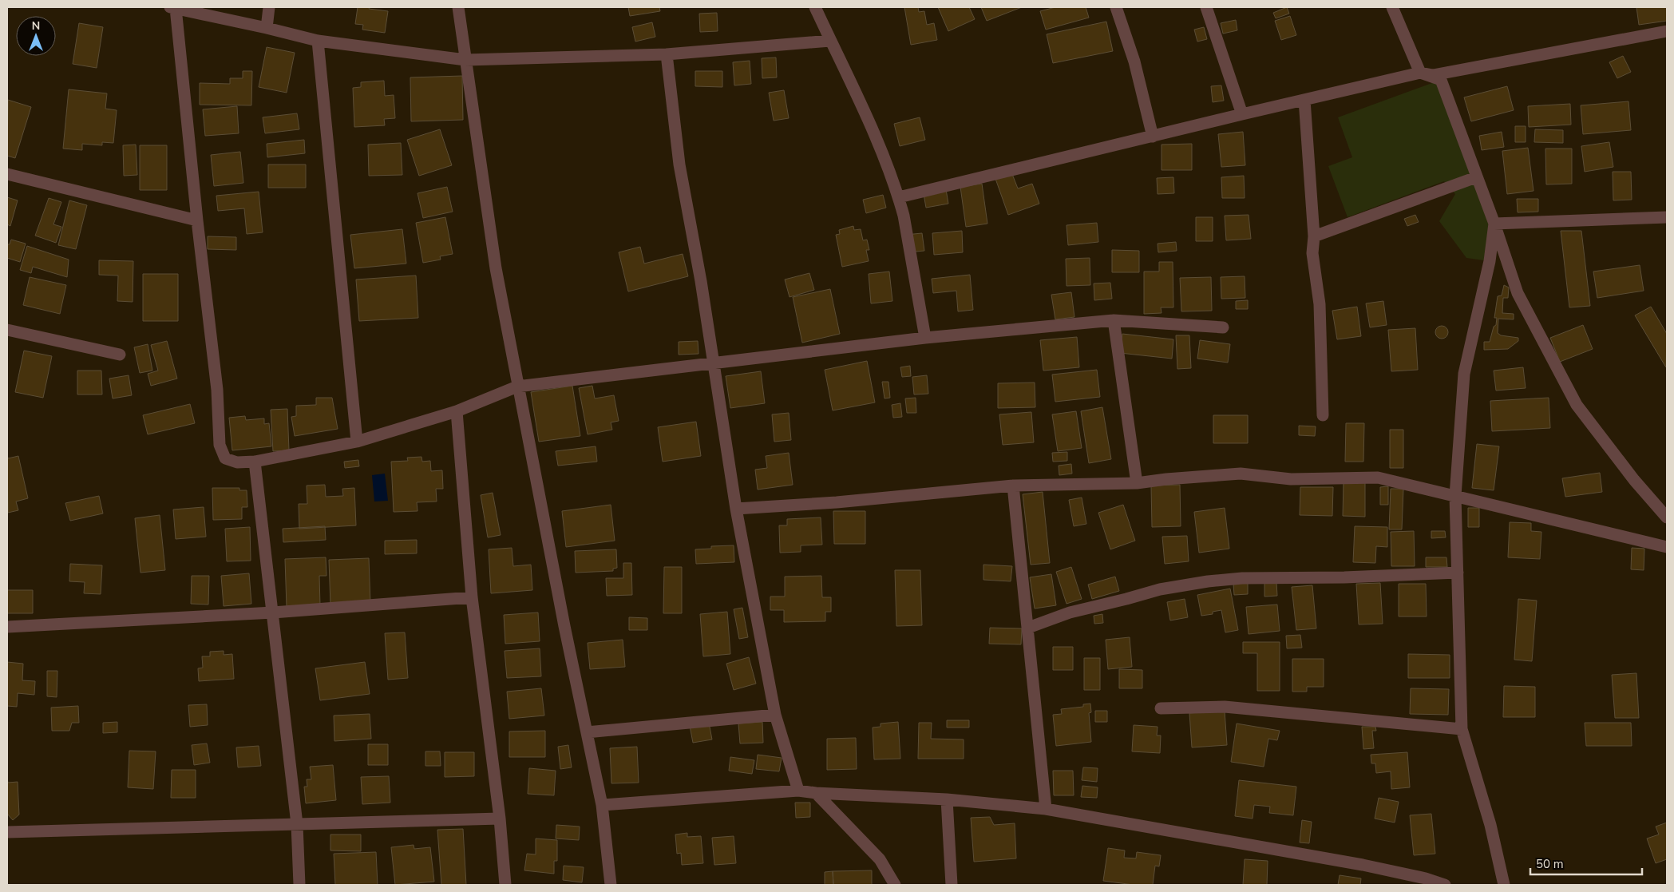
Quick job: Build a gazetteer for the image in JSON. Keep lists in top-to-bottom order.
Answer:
{
  "scale_bar": "50 m",
  "north": "top"
}
